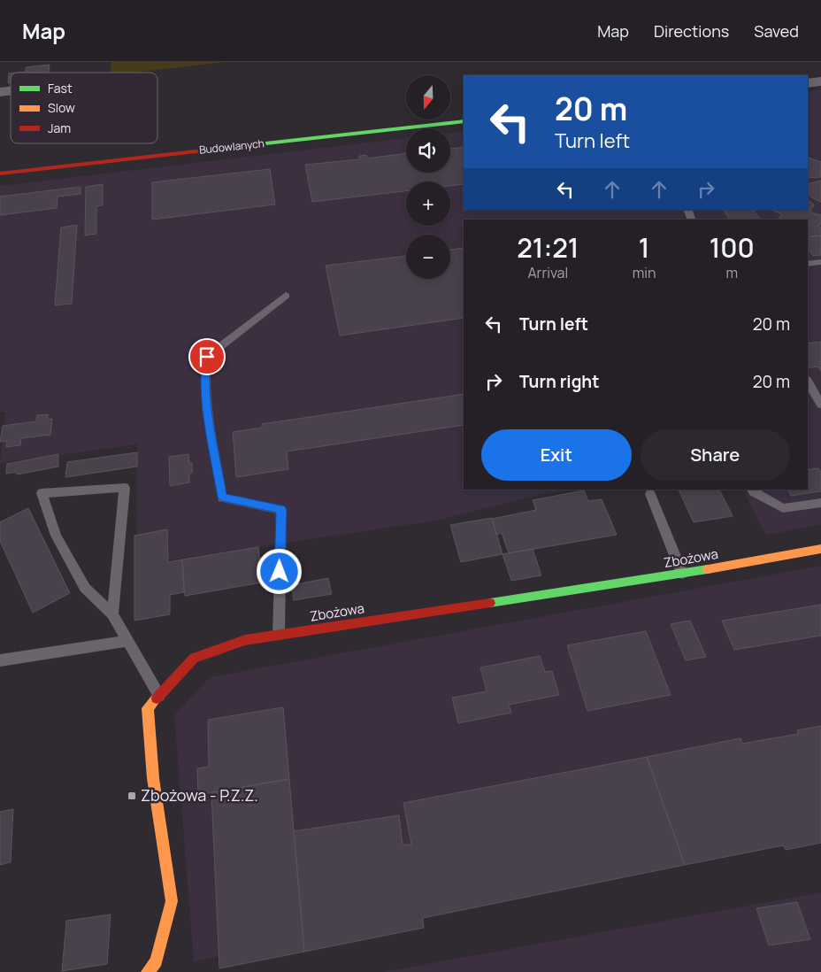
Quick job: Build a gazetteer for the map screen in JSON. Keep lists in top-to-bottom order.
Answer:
{
  "streets": {
    "street": ["Budowlanych", "Zbożowa"]
  },
  "places": {
    "transit": ["Zbożowa - P.Z.Z."]
  },
  "legend": ["Fast", "Slow", "Jam"],
  "north": "bottom",
  "page": {
    "header": "Map",
    "nav": ["Map", "Directions", "Saved"],
    "map_buttons": ["+", "−"],
    "turn": ["20 m", "Turn left"],
    "eta": [
      "21:21",
      "Arrival",
      "1",
      "min",
      "100",
      "m"
    ],
    "list": [
      {
        "name": "Turn left",
        "value": "20 m"
      },
      {
        "name": "Turn right",
        "value": "20 m"
      }
    ],
    "buttons": ["Exit", "Share"]
  }
}
